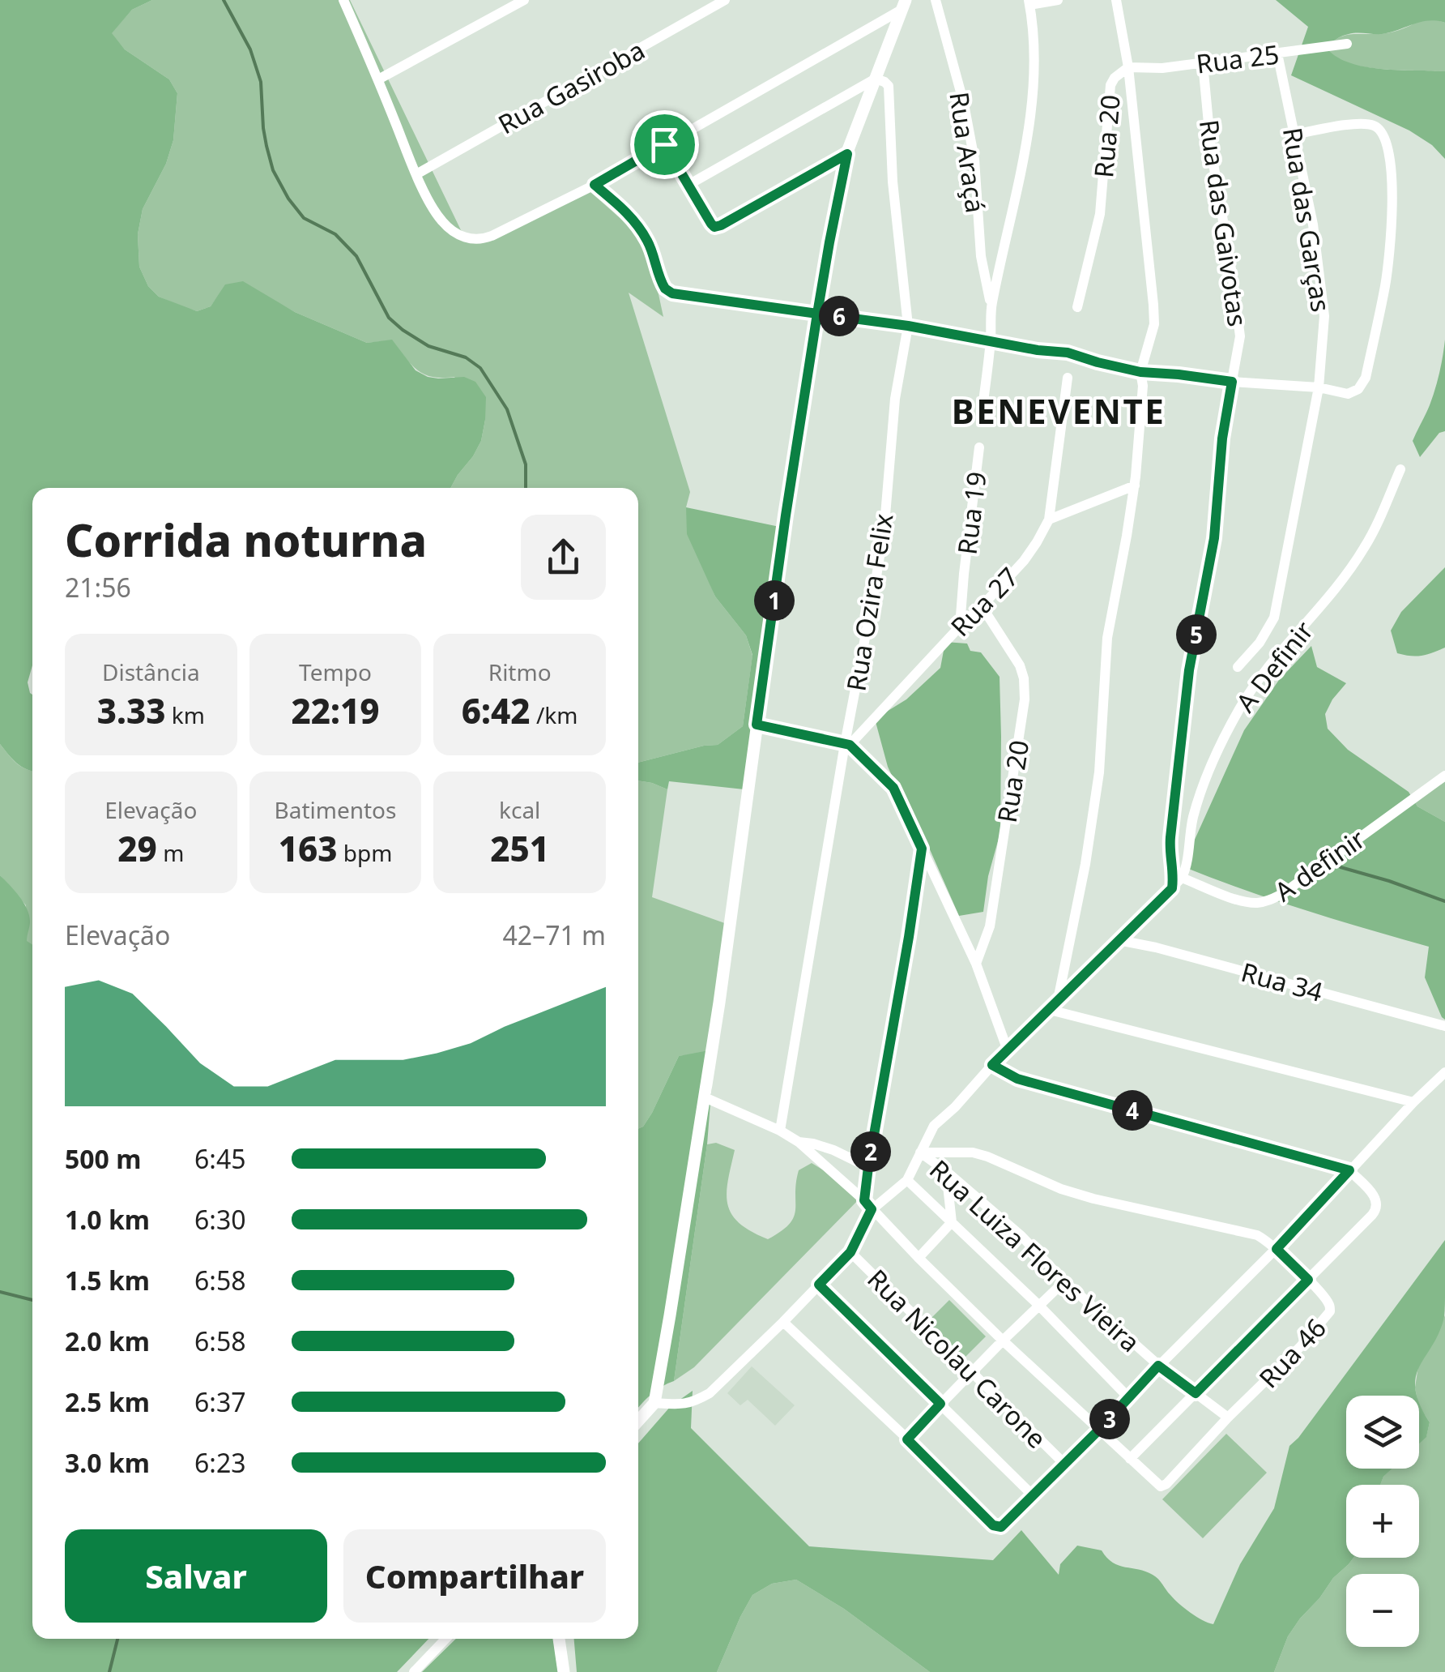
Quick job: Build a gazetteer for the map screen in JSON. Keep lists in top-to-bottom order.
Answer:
{
  "streets": {
    "street": [
      "Rua 25",
      "Rua Gasiroba",
      "Rua 20",
      "Rua Araçá",
      "Rua das Garças",
      "Rua das Gaivotas",
      "Rua 19",
      "Rua 27",
      "Rua Ozira Felix",
      "A Definir",
      "A definir",
      "Rua 34",
      "Rua Luiza Flores Vieira",
      "Rua 46",
      "Rua Nicolau Carone"
    ]
  },
  "crossings": [
    ["Rua 25", "Rua 20"],
    ["Rua 25", "Rua das Garças"],
    ["Rua 25", "Rua das Gaivotas"],
    ["Rua 20", "Rua 27"],
    ["Rua 19", "Rua 27"],
    ["Rua 27", "Rua Ozira Felix"],
    ["A Definir", "A definir"],
    ["Rua Luiza Flores Vieira", "Rua 46"]
  ],
  "districts": ["BENEVENTE"],
  "page": {
    "pins": [
      "6",
      "1",
      "5",
      "4",
      "2",
      "3"
    ],
    "heading": ["Corrida noturna", "21:56"],
    "stats": [
      ["Distância", "3.33 km"],
      ["Tempo", "22:19"],
      ["Ritmo", "6:42 /km"],
      ["Elevação", "29 m"],
      ["Batimentos", "163 bpm"],
      ["kcal", "251"]
    ],
    "chart": ["Elevação", "42–71 m"],
    "list": [
      {
        "name": "500 m",
        "note": "6:45"
      },
      {
        "name": "1.0 km",
        "note": "6:30"
      },
      {
        "name": "1.5 km",
        "note": "6:58"
      },
      {
        "name": "2.0 km",
        "note": "6:58"
      },
      {
        "name": "2.5 km",
        "note": "6:37"
      },
      {
        "name": "3.0 km",
        "note": "6:23"
      }
    ],
    "map_buttons": ["+", "−"],
    "buttons": ["Salvar", "Compartilhar"]
  }
}
